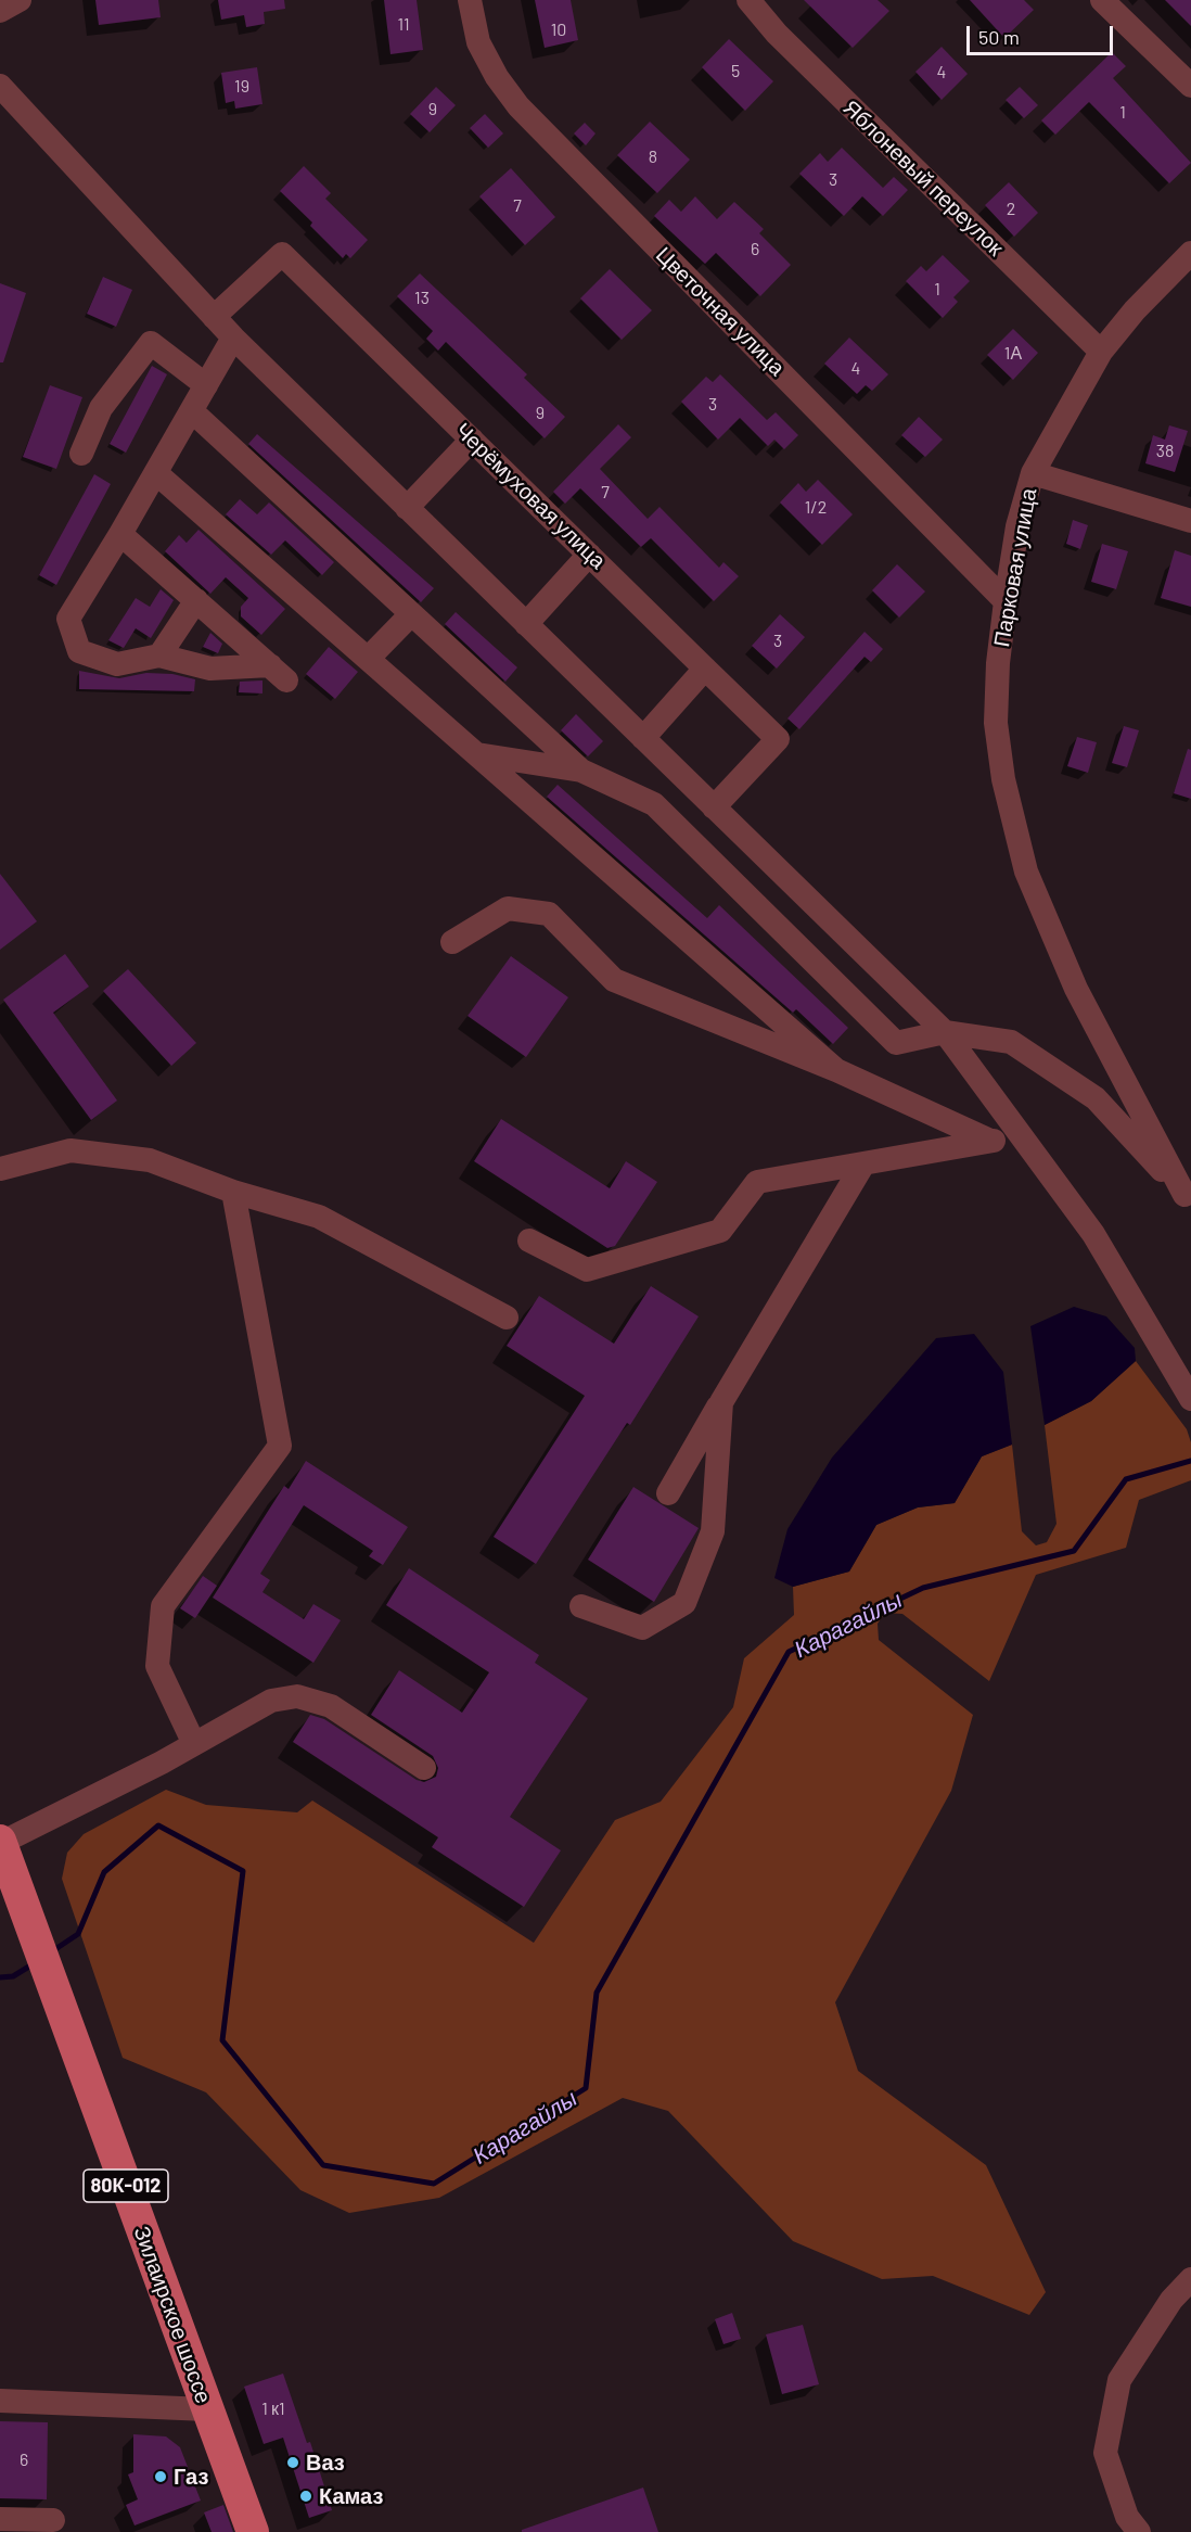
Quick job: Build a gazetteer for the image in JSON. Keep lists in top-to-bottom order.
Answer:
{
  "streets": {
    "main road": ["80К-012", "Зилаирское шоссе"],
    "street": [
      "Яблоневый переулок",
      "Цветочная улица",
      "Черёмуховая улица",
      "Парковая улица"
    ]
  },
  "crossings": [
    ["Яблоневый переулок", "Парковая улица"],
    ["Цветочная улица", "Парковая улица"]
  ],
  "water": ["Карагайлы"],
  "places": ["Ваз", "Газ", "Камаз"],
  "house_numbers": [
    "11",
    "10",
    "5",
    "4",
    "19",
    "9",
    "1",
    "8",
    "3",
    "7",
    "2",
    "6",
    "1",
    "13",
    "1А",
    "4",
    "3",
    "9",
    "38",
    "7",
    "1/2",
    "3",
    "1 к1",
    "6"
  ],
  "scale_bar": "50 m"
}
